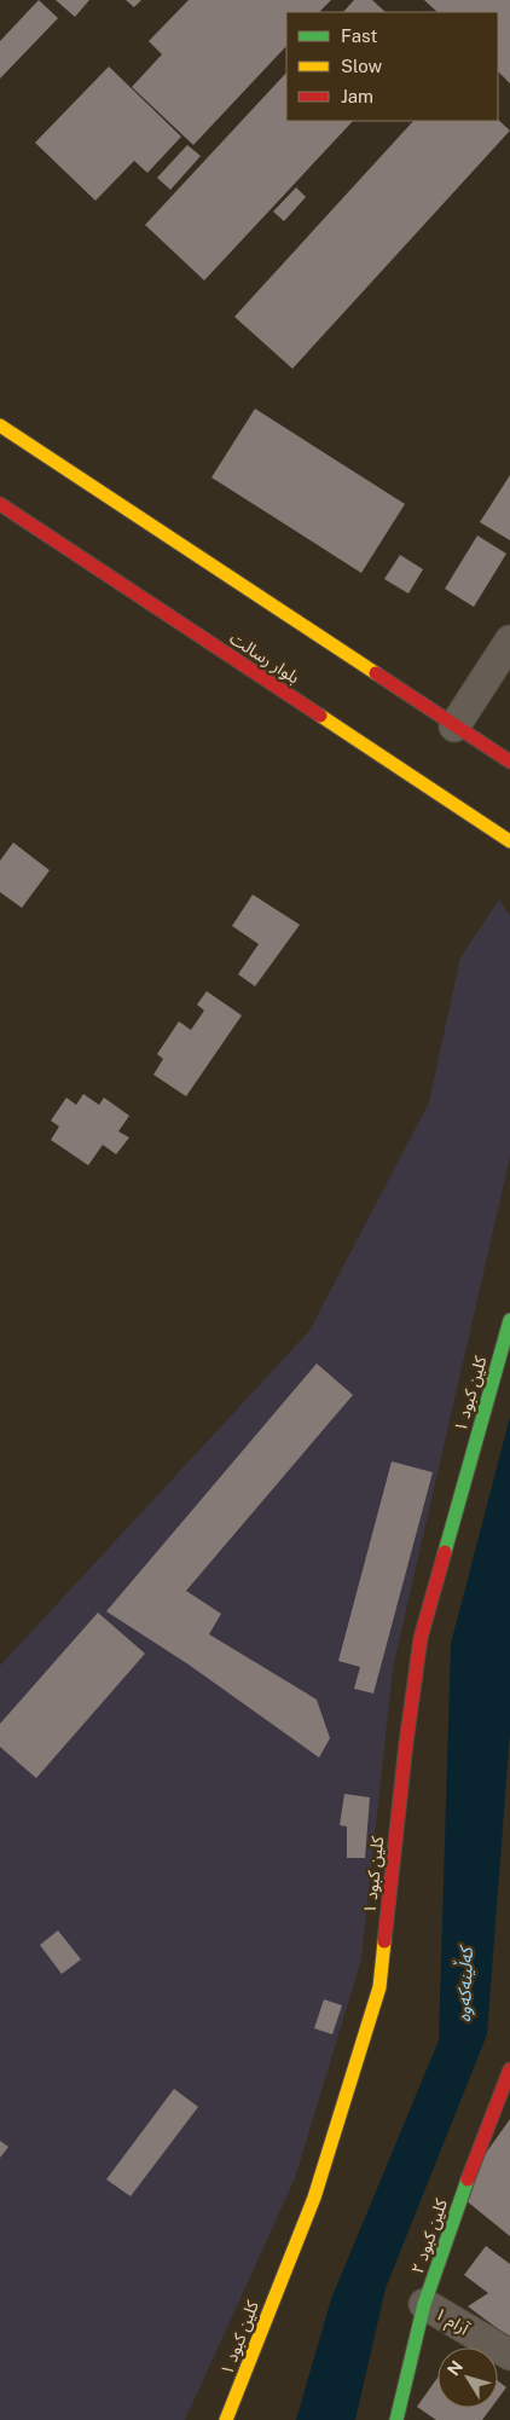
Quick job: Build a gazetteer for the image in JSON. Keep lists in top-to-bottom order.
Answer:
{
  "streets": {
    "street": [
      "بلوار رسالت",
      "کلین کبود ۱",
      "کلین کبود ۲",
      "آرام ۱"
    ]
  },
  "crossings": [
    ["کلین کبود ۲", "آرام ۱"]
  ],
  "water": ["کەڵینەکەوە"],
  "legend": ["Fast", "Slow", "Jam"],
  "north": "top left"
}
